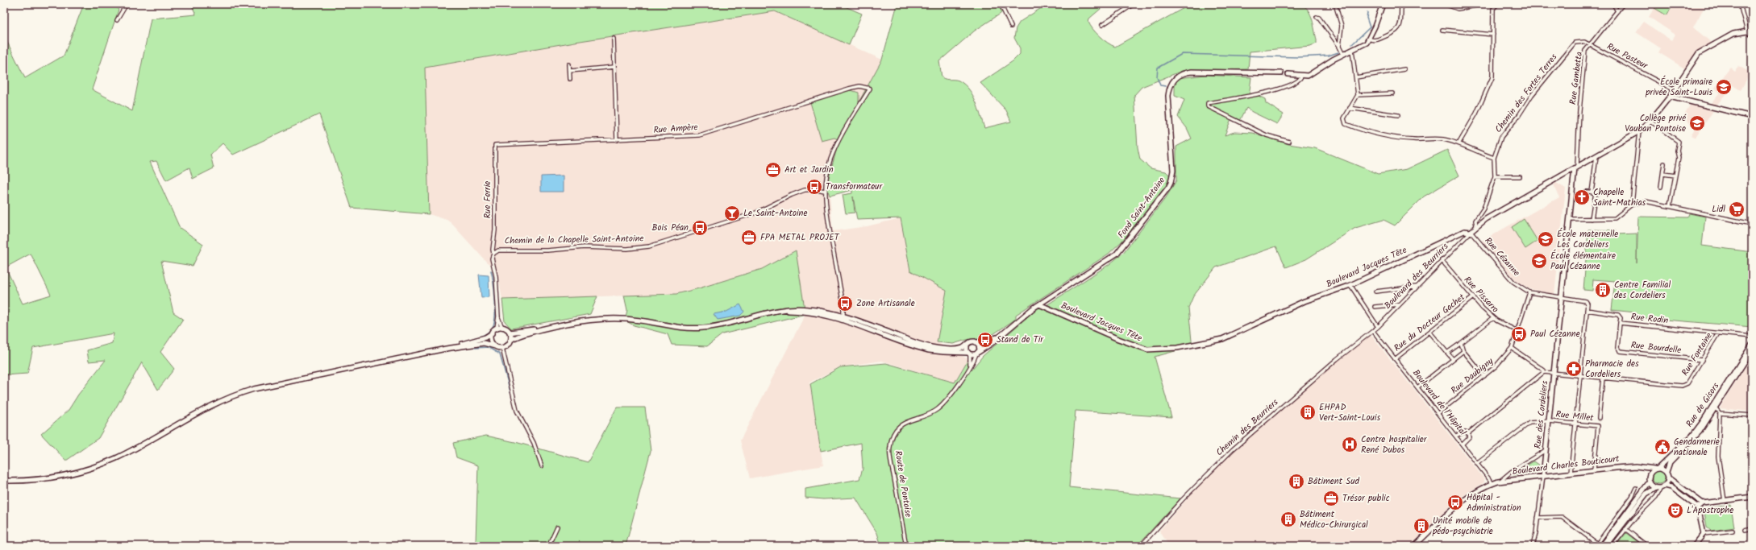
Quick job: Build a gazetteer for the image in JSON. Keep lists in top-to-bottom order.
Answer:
{
  "streets": {
    "main road": [
      "Fond Saint-Antoine",
      "Boulevard Jacques Tête",
      "Rue de Gisors",
      "Rue des Cordeliers",
      "Boulevard Charles Bouticourt"
    ],
    "street": [
      "Rue Pasteur",
      "Rue Gambetta",
      "Chemin des Fortes Terres",
      "Rue Ampère",
      "Rue Ferrie",
      "Chemin de la Chapelle Saint-Antoine",
      "Rue Cézanne",
      "Boulevard des Beurriers",
      "Rue Pissarro",
      "Rue Rodin",
      "Rue du Docteur Gachet",
      "Rue Bourdelle",
      "Rue Fontaine",
      "Rue Daubigny",
      "Boulevard de l'Hôpital",
      "Rue Millet",
      "Chemin des Beurriers",
      "Route de Pontoise"
    ]
  },
  "crossings": [
    ["Rue Pasteur", "Rue Gambetta"],
    ["Rue Pasteur", "Chemin des Fortes Terres"],
    ["Rue Gambetta", "Chemin des Fortes Terres"],
    ["Rue Gambetta", "Rue des Cordeliers"],
    ["Rue Ampère", "Rue Ferrie"],
    ["Rue Ampère", "Chemin de la Chapelle Saint-Antoine"],
    ["Rue Ferrie", "Chemin de la Chapelle Saint-Antoine"],
    ["Fond Saint-Antoine", "Boulevard Jacques Tête"],
    ["Rue Cézanne", "Boulevard Jacques Tête"],
    ["Rue Cézanne", "Boulevard des Beurriers"],
    ["Rue Cézanne", "Rue Daubigny"],
    ["Rue Cézanne", "Rue des Cordeliers"],
    ["Boulevard Jacques Tête", "Boulevard des Beurriers"],
    ["Boulevard des Beurriers", "Rue Pissarro"],
    ["Boulevard des Beurriers", "Boulevard de l'Hôpital"],
    ["Boulevard des Beurriers", "Chemin des Beurriers"],
    ["Rue Pissarro", "Rue du Docteur Gachet"],
    ["Rue Pissarro", "Rue Daubigny"],
    ["Rue Rodin", "Rue Bourdelle"],
    ["Rue Rodin", "Rue Fontaine"],
    ["Rue du Docteur Gachet", "Boulevard de l'Hôpital"],
    ["Rue Bourdelle", "Rue Fontaine"],
    ["Rue Fontaine", "Rue des Cordeliers"],
    ["Rue Daubigny", "Boulevard de l'Hôpital"],
    ["Boulevard de l'Hôpital", "Rue Millet"],
    ["Boulevard de l'Hôpital", "Chemin des Beurriers"],
    ["Boulevard de l'Hôpital", "Boulevard Charles Bouticourt"],
    ["Rue de Gisors", "Boulevard Charles Bouticourt"],
    ["Rue des Cordeliers", "Rue Millet"],
    ["Rue des Cordeliers", "Boulevard Charles Bouticourt"],
    ["Rue Millet", "Boulevard Charles Bouticourt"]
  ],
  "places": {
    "school or university": [
      "École primaire privée Saint-Louis",
      "Collège privé Vauban Pontoise",
      "École maternelle Les Cordeliers",
      "École élémentaire Paul Cézanne"
    ],
    "office": ["Art et Jardin", "FPA METAL PROJET", "Trésor public"],
    "bus stop": [
      "Transformateur",
      "Bois Péan",
      "Zone Artisanale",
      "Paul Cézanne",
      "Stand de Tir",
      "Hôpital - Administration"
    ],
    "church": ["Chapelle Saint-Mathias"],
    "supermarket": ["Lidl"],
    "bar": ["Le Saint-Antoine"],
    "building": [
      "Centre Familial des Cordeliers",
      "EHPAD Vert-Saint-Louis",
      "Bâtiment Sud",
      "Bâtiment Médico-Chirurgical",
      "Unité mobile de pédo-psychiatrie"
    ],
    "pharmacy": ["Pharmacie des Cordeliers"],
    "hospital": ["Centre hospitalier René Dubos"],
    "public building": ["Gendarmerie nationale"],
    "theatre": ["L'Apostrophe"]
  }
}
